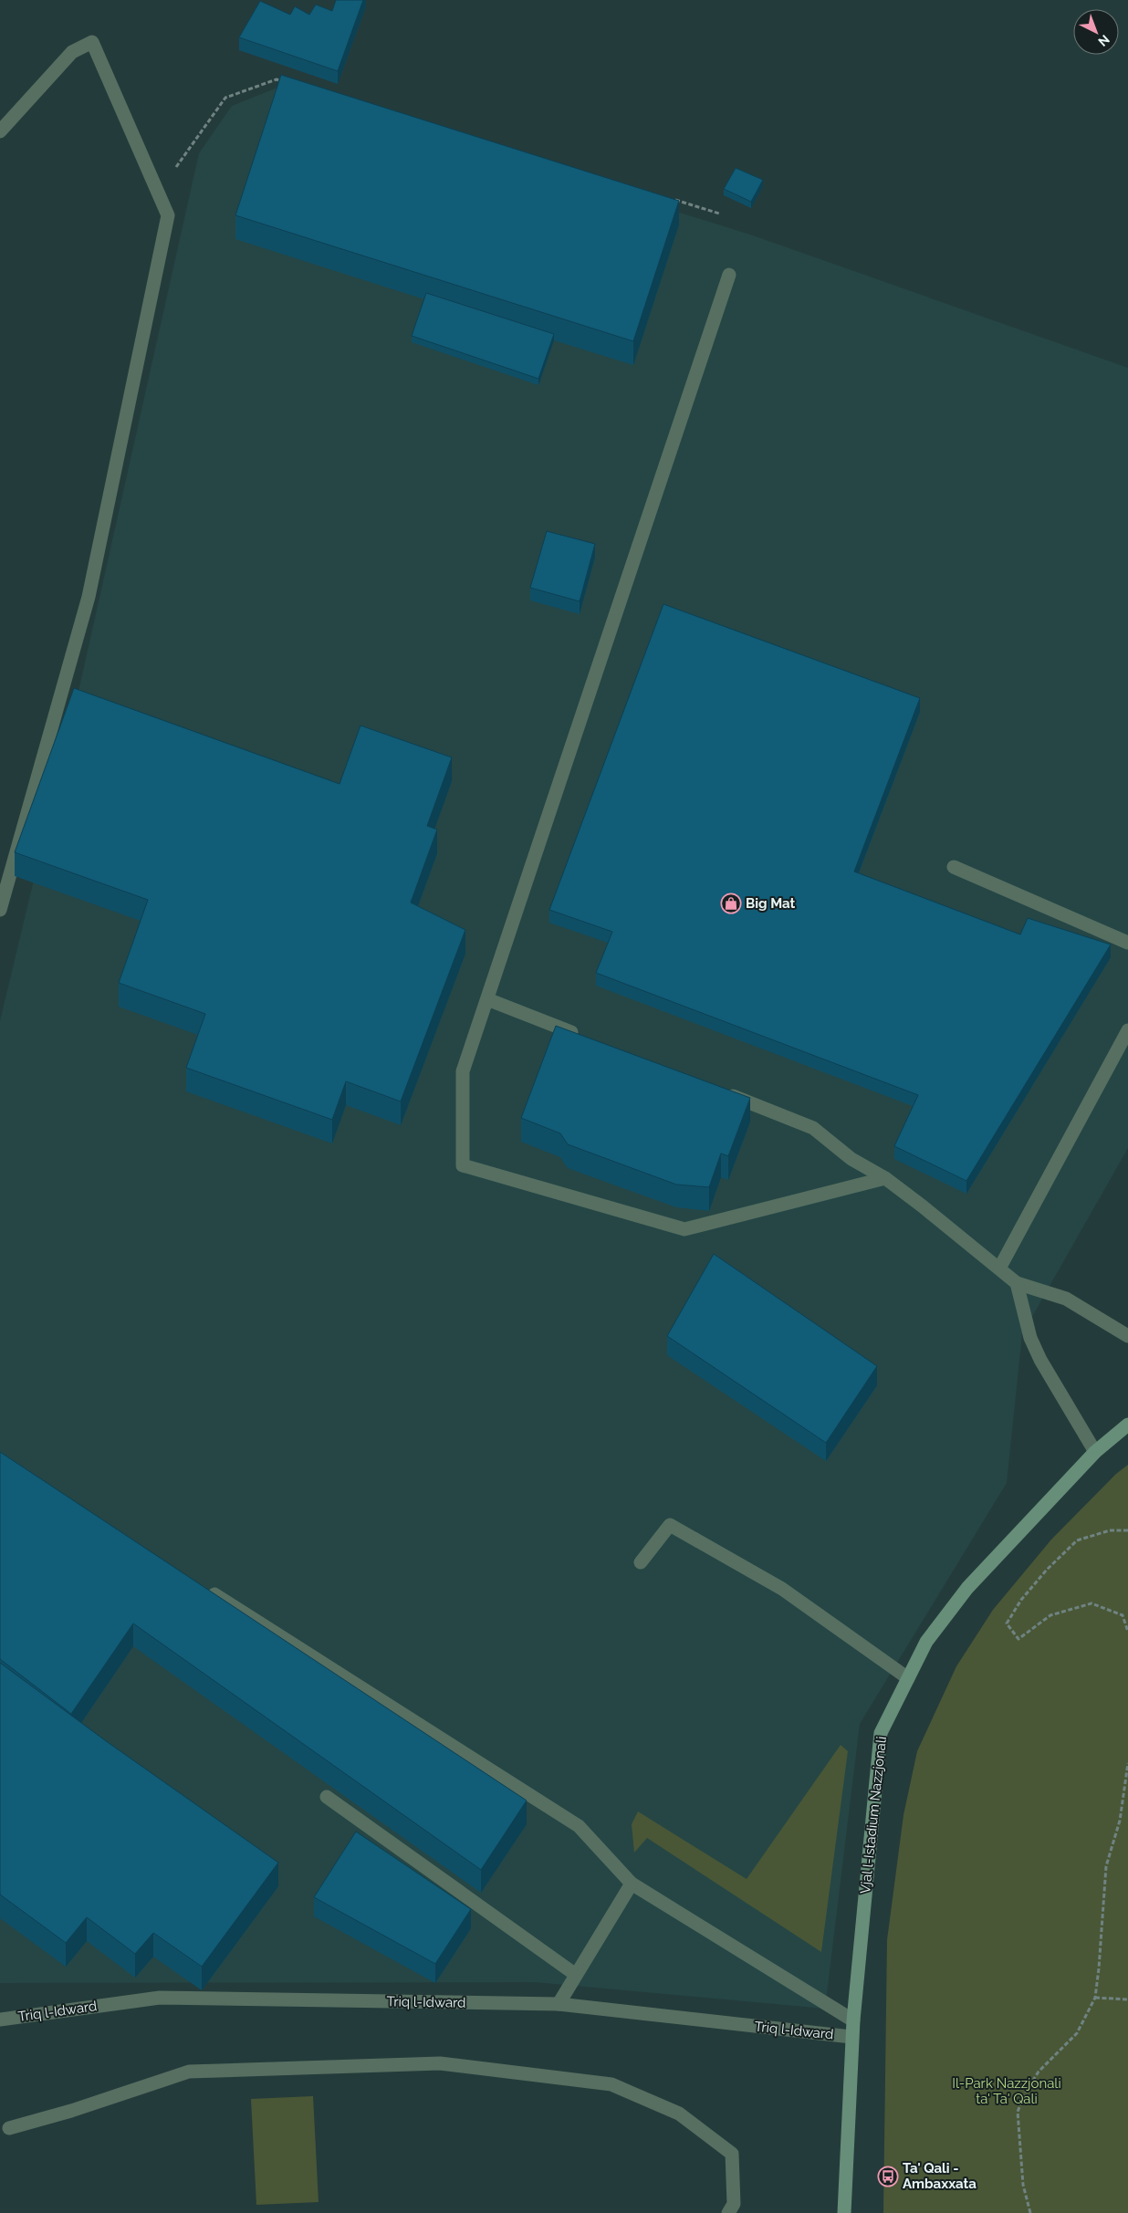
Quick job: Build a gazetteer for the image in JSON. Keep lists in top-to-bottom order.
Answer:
{
  "streets": {
    "main road": ["Vjal l-Istadium Nazzjonali"],
    "street": ["Triq l-Idward"]
  },
  "crossings": [
    ["Vjal l-Istadium Nazzjonali", "Triq l-Idward"]
  ],
  "parks": ["Il-Park Nazzjonali ta' Ta' Qali"],
  "places": {
    "shop": ["Big Mat"],
    "bus stop": ["Ta' Qali - Ambaxxata"]
  },
  "north": "bottom right"
}
